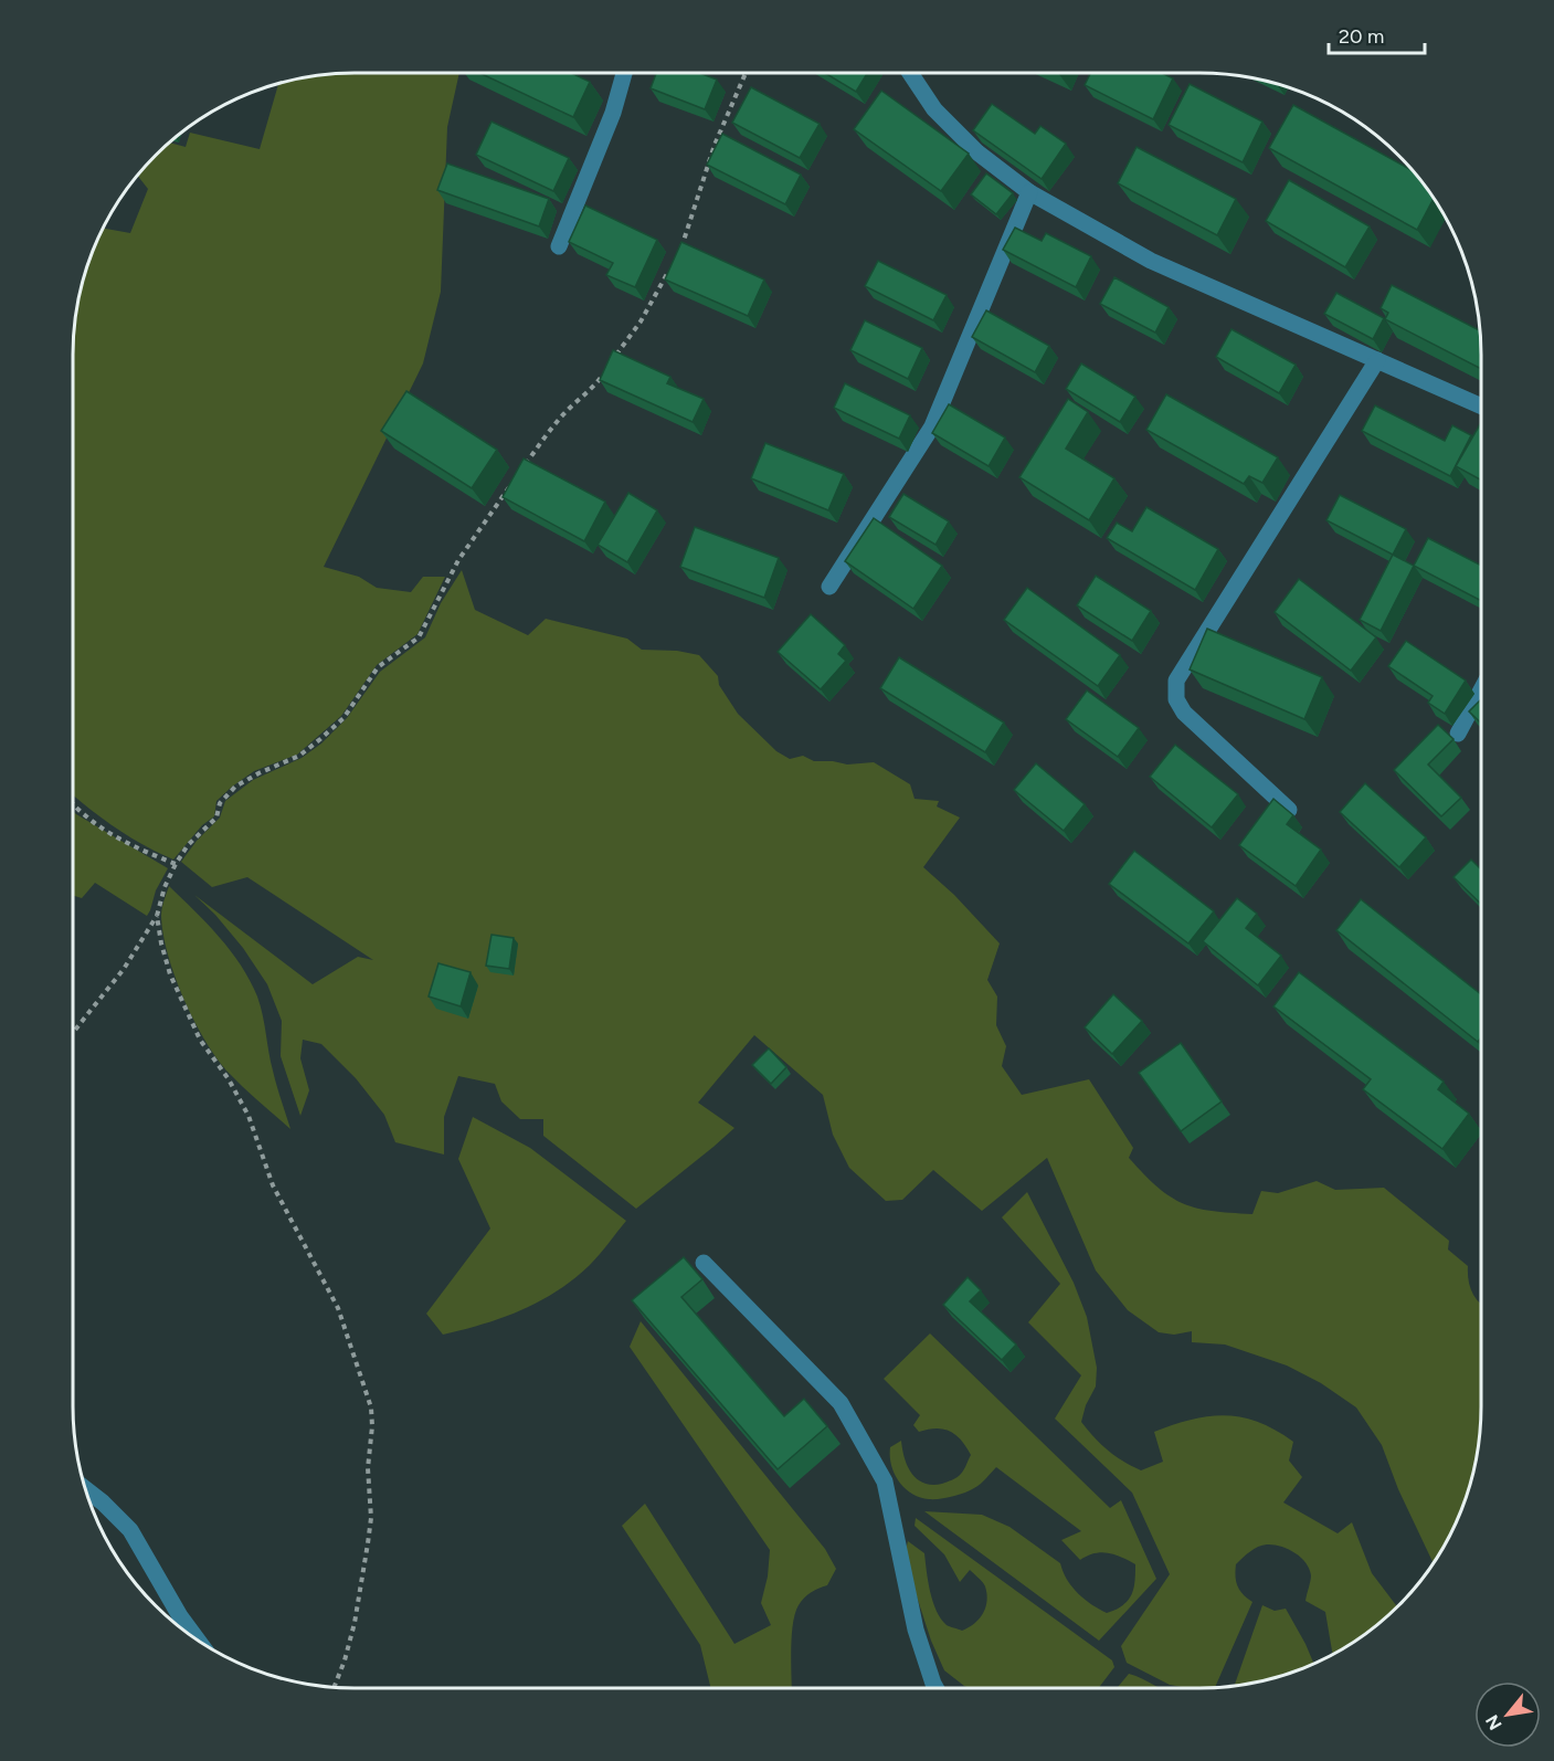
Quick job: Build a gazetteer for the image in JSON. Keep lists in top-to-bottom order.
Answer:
{
  "scale_bar": "20 m",
  "north": "bottom left"
}
